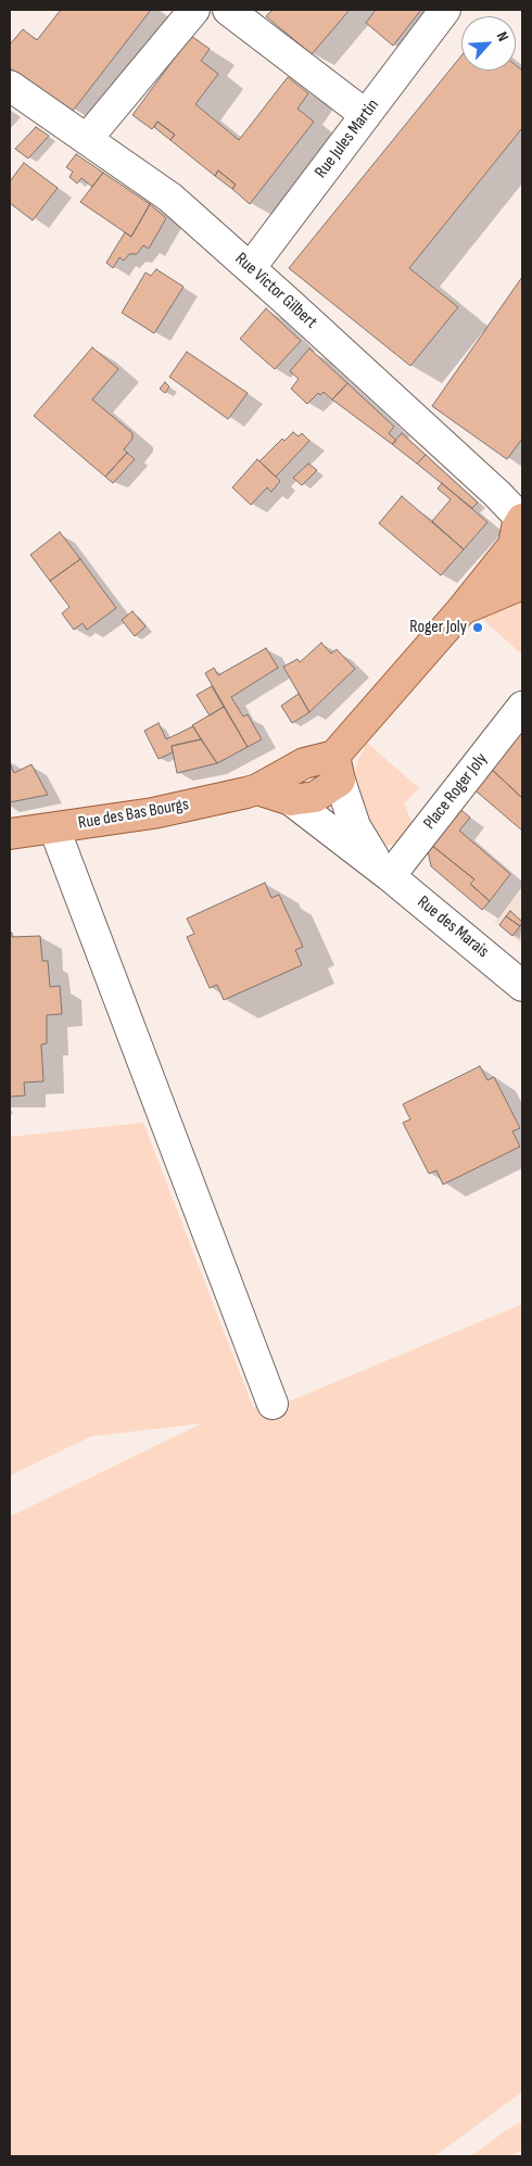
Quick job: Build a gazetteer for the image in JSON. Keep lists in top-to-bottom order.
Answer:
{
  "streets": {
    "main road": ["Rue des Bas Bourgs"],
    "street": [
      "Rue Jules Martin",
      "Rue Victor Gilbert",
      "Place Roger Joly",
      "Rue des Marais"
    ]
  },
  "crossings": [
    ["Rue Jules Martin", "Rue Victor Gilbert"],
    ["Place Roger Joly", "Rue des Marais"],
    ["Rue des Bas Bourgs", "Rue des Marais"]
  ],
  "places": ["Roger Joly"],
  "north": "top right"
}
